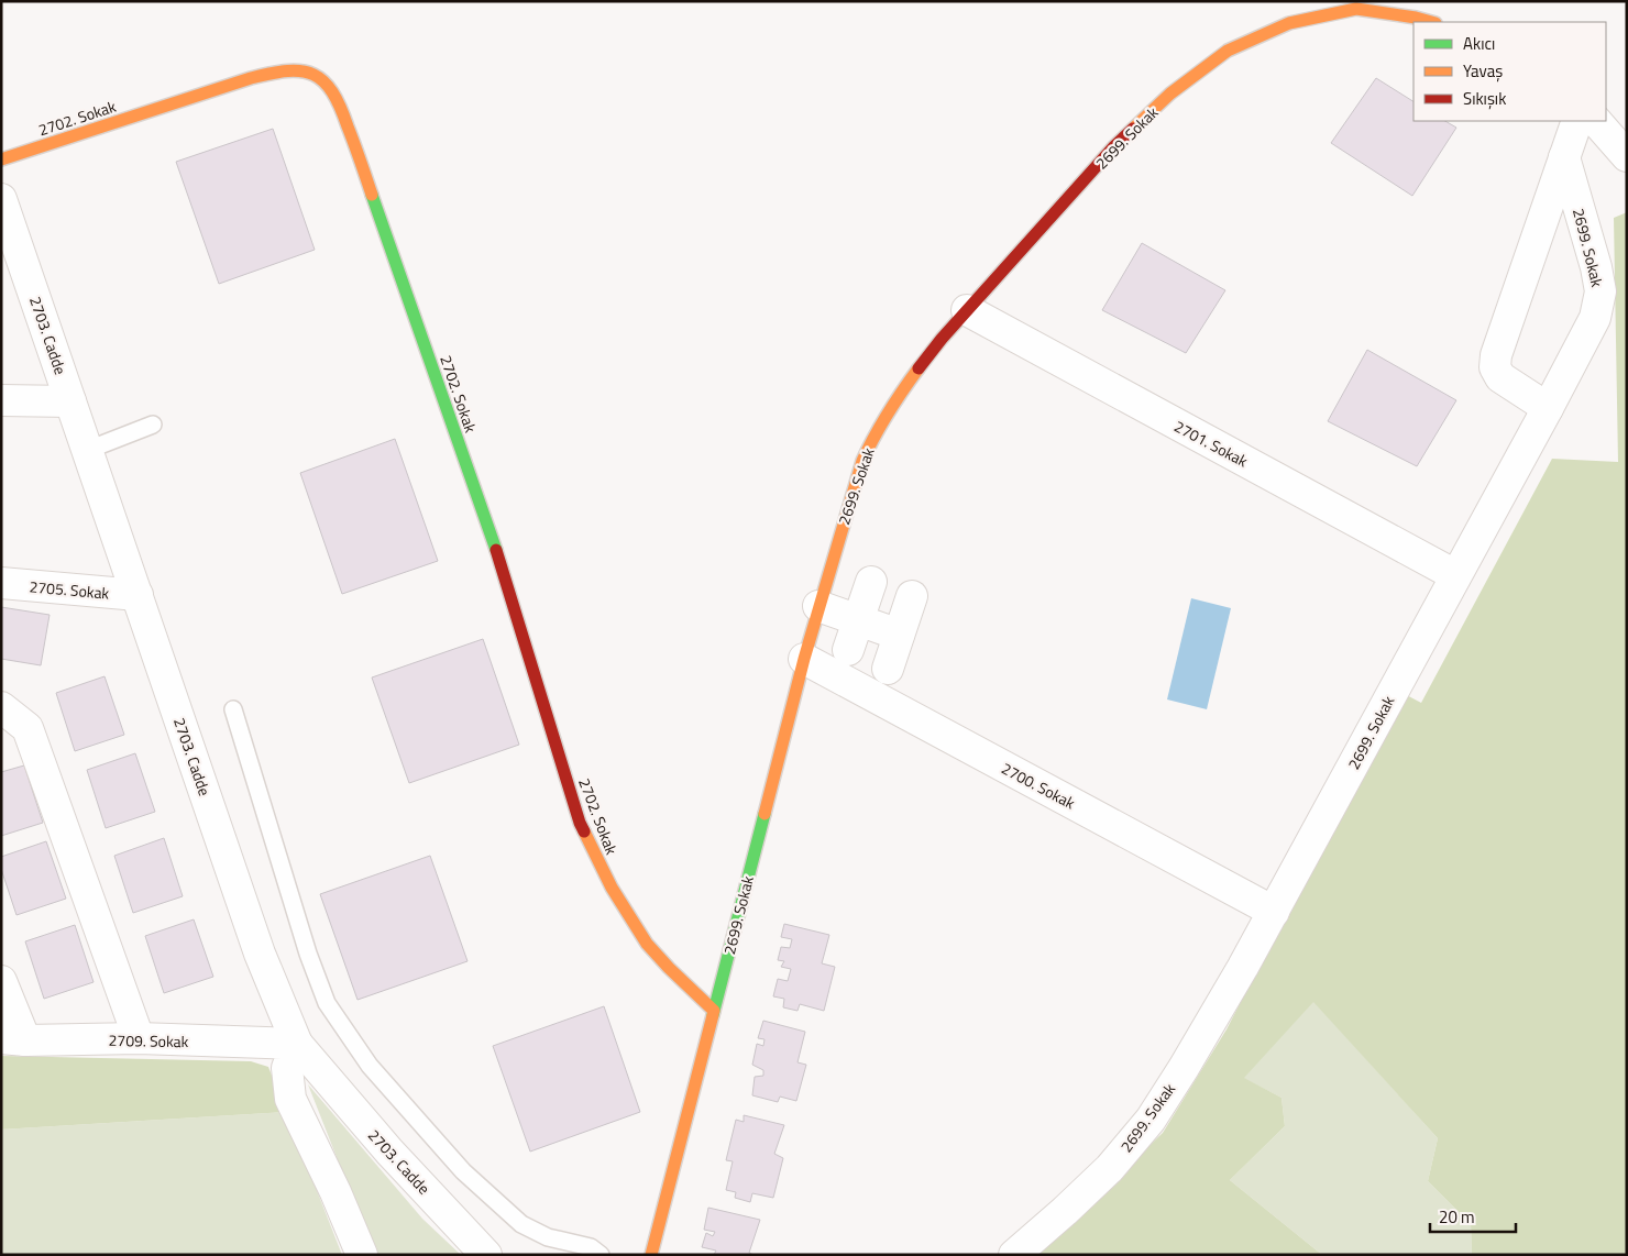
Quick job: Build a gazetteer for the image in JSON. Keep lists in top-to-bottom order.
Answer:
{
  "streets": {
    "street": [
      "2702. Sokak",
      "2699. Sokak",
      "2703. Cadde",
      "2701. Sokak",
      "2705. Sokak",
      "2700. Sokak",
      "2709. Sokak"
    ]
  },
  "crossings": [
    ["2702. Sokak", "2699. Sokak"],
    ["2699. Sokak", "2701. Sokak"],
    ["2699. Sokak", "2700. Sokak"],
    ["2703. Cadde", "2705. Sokak"],
    ["2703. Cadde", "2709. Sokak"]
  ],
  "legend": ["Akıcı", "Yavaş", "Sıkışık"],
  "scale_bar": "20 m"
}
